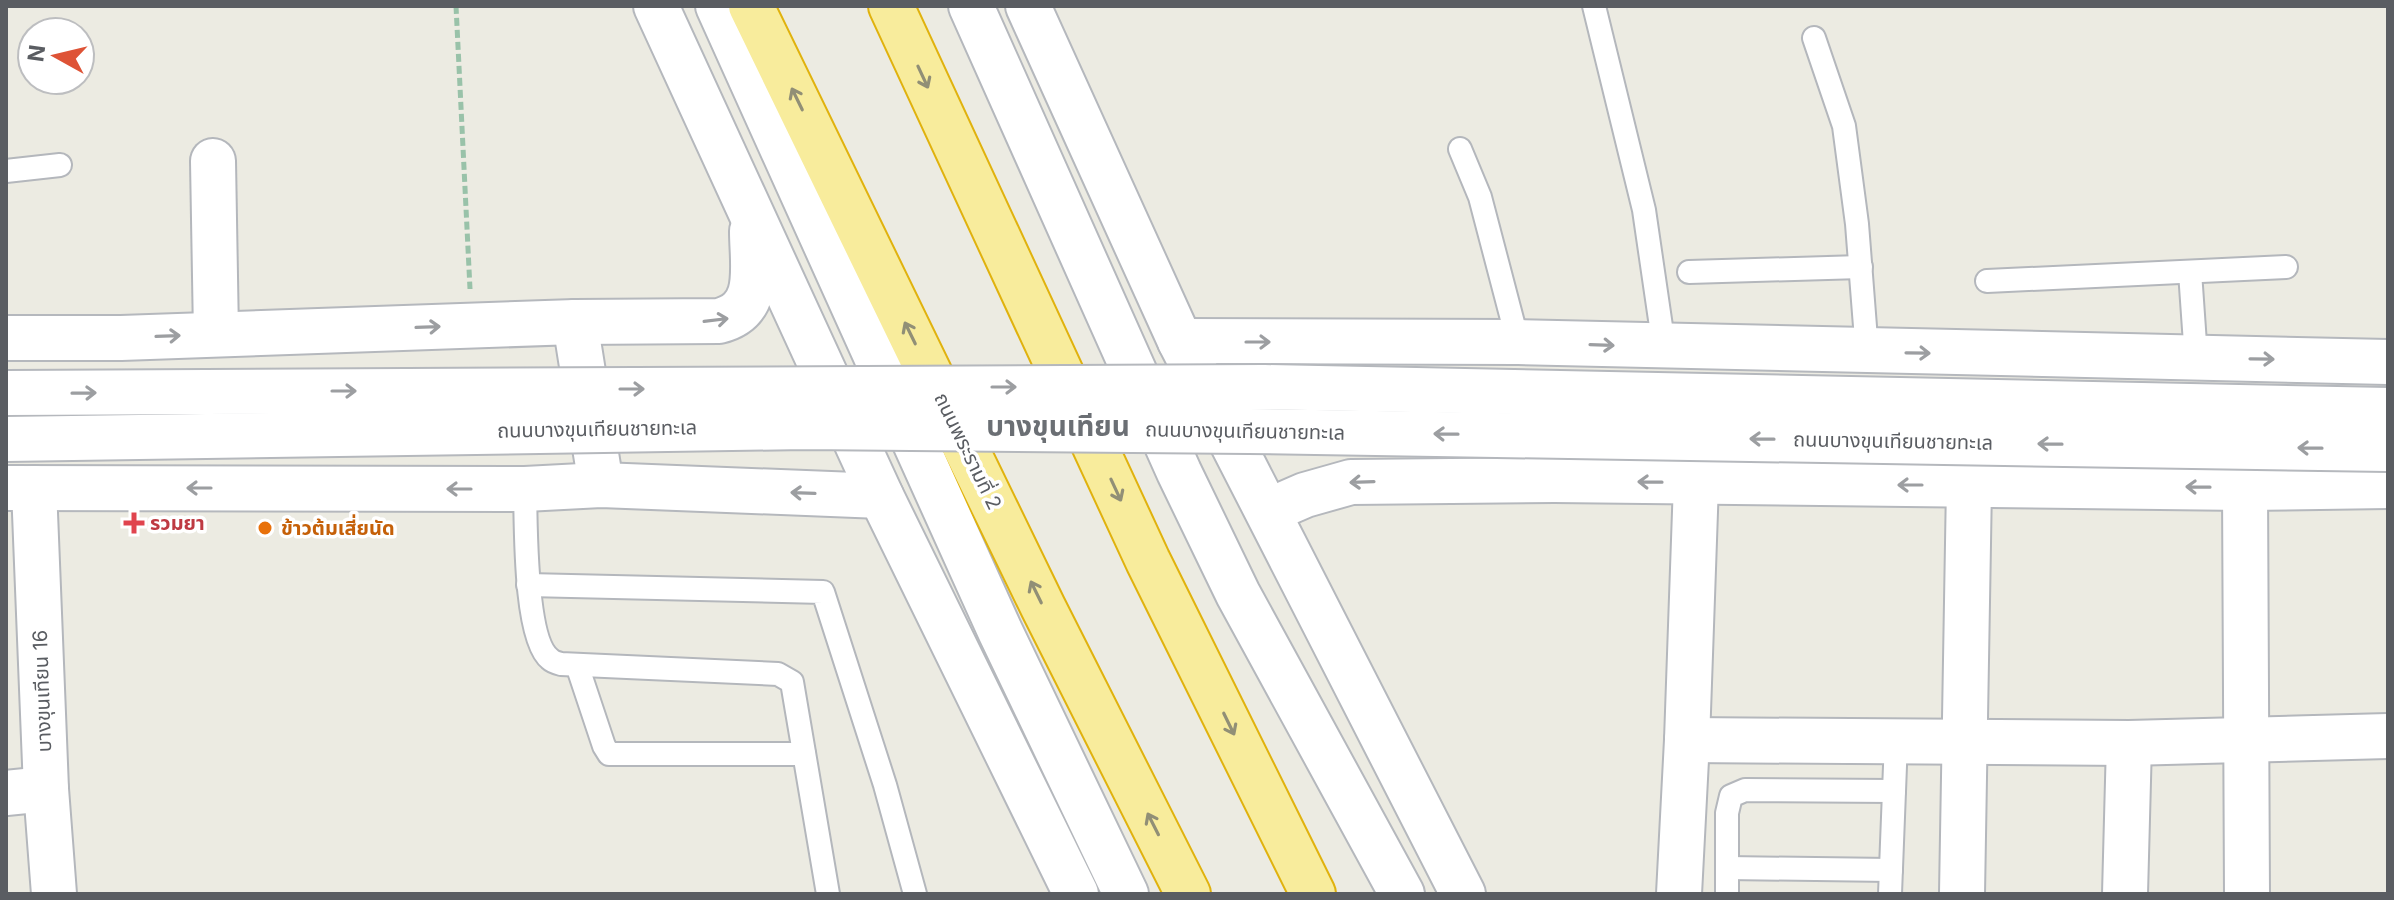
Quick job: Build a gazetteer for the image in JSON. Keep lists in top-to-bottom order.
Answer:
{
  "streets": {
    "highway": ["ถนนพระรามที่ 2"],
    "main road": ["ถนนบางขุนเทียนชายทะเล", "บางขุนเทียน 16"]
  },
  "districts": ["บางขุนเทียน"],
  "places": {
    "health": ["รวมยา"],
    "other": ["ข้าวต้มเสี่ยนัด"]
  },
  "north": "left"
}
